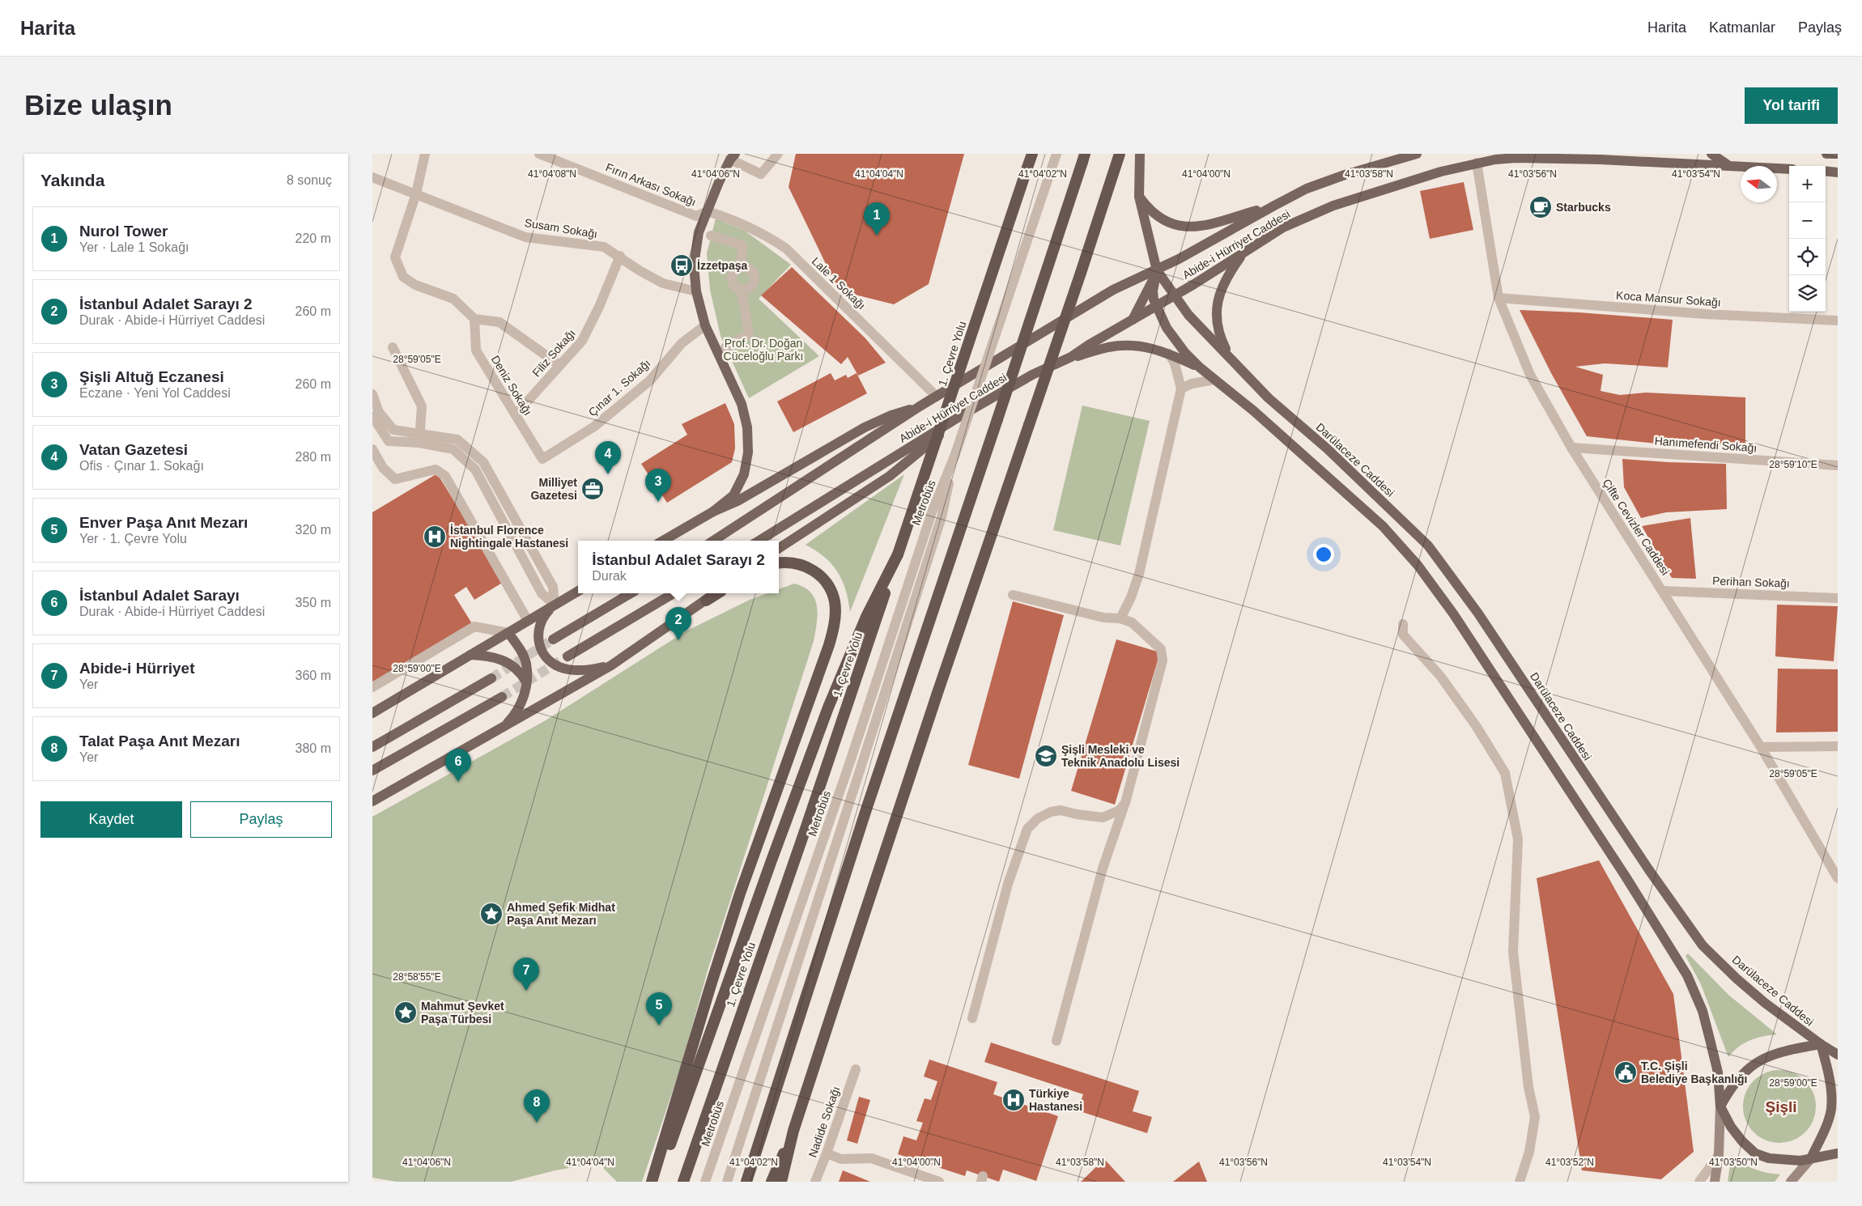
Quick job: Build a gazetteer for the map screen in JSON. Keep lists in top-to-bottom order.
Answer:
{
  "streets": {
    "highway": ["1. Çevre Yolu"],
    "main road": ["Abide-i Hürriyet Caddesi", "Darülaceze Caddesi"],
    "street": [
      "Fırın Arkası Sokağı",
      "Susam Sokağı",
      "Lale 1 Sokağı",
      "Koca Mansur Sokağı",
      "Filiz Sokağı",
      "Deniz Sokağı",
      "Çınar 1. Sokağı",
      "Hanımefendi Sokağı",
      "Metrobüs",
      "Çifte Cevizler Caddesi",
      "Perihan Sokağı",
      "Nadide Sokağı"
    ]
  },
  "crossings": [
    ["Fırın Arkası Sokağı", "Lale 1 Sokağı"],
    ["Susam Sokağı", "Filiz Sokağı"],
    ["Abide-i Hürriyet Caddesi", "Lale 1 Sokağı"],
    ["Abide-i Hürriyet Caddesi", "Darülaceze Caddesi"],
    ["Abide-i Hürriyet Caddesi", "Çifte Cevizler Caddesi"],
    ["Koca Mansur Sokağı", "Çifte Cevizler Caddesi"],
    ["Filiz Sokağı", "Deniz Sokağı"],
    ["Deniz Sokağı", "Çınar 1. Sokağı"],
    ["Hanımefendi Sokağı", "Çifte Cevizler Caddesi"],
    ["Çifte Cevizler Caddesi", "Perihan Sokağı"]
  ],
  "districts": ["Şişli"],
  "parks": ["Prof. Dr. Doğan Cüceloğlu Parkı"],
  "places": {
    "cafe": ["Starbucks"],
    "bus stop": ["İzzetpaşa"],
    "office": ["Milliyet Gazetesi"],
    "hospital": ["İstanbul Florence Nightingale Hastanesi", "Türkiye Hastanesi"],
    "school or university": ["Şişli Mesleki ve Teknik Anadolu Lisesi"],
    "place": ["Ahmed Şefik Midhat Paşa Anıt Mezarı", "Mahmut Şevket Paşa Türbesi"],
    "public building": ["T.C. Şişli Belediye Başkanlığı"]
  },
  "north": "left",
  "page": {
    "header": "Harita",
    "nav": ["Harita", "Katmanlar", "Paylaş"],
    "buttons": [
      "Yol tarifi",
      ["Kaydet", "Paylaş"]
    ],
    "title": "Bize ulaşın",
    "heading": ["Yakında", "8 sonuç"],
    "map_buttons": ["+", "−"],
    "pins": [
      "1",
      "4",
      "3",
      "2",
      "6",
      "7",
      "5",
      "8"
    ],
    "list": [
      {
        "mark": "1",
        "name": "Nurol Tower",
        "note": "Yer · Lale 1 Sokağı",
        "value": "220 m"
      },
      {
        "mark": "2",
        "name": "İstanbul Adalet Sarayı 2",
        "note": "Durak · Abide-i Hürriyet Caddesi",
        "value": "260 m"
      },
      {
        "mark": "3",
        "name": "Şişli Altuğ Eczanesi",
        "note": "Eczane · Yeni Yol Caddesi",
        "value": "260 m"
      },
      {
        "mark": "4",
        "name": "Vatan Gazetesi",
        "note": "Ofis · Çınar 1. Sokağı",
        "value": "280 m"
      },
      {
        "mark": "5",
        "name": "Enver Paşa Anıt Mezarı",
        "note": "Yer · 1. Çevre Yolu",
        "value": "320 m"
      },
      {
        "mark": "6",
        "name": "İstanbul Adalet Sarayı",
        "note": "Durak · Abide-i Hürriyet Caddesi",
        "value": "350 m"
      },
      {
        "mark": "7",
        "name": "Abide-i Hürriyet",
        "note": "Yer",
        "value": "360 m"
      },
      {
        "mark": "8",
        "name": "Talat Paşa Anıt Mezarı",
        "note": "Yer",
        "value": "380 m"
      }
    ],
    "popup": ["İstanbul Adalet Sarayı 2", "Durak"]
  },
  "coordinates": [
    "41°04'08\"N",
    "41°04'06\"N",
    "41°04'04\"N",
    "41°04'02\"N",
    "41°04'00\"N",
    "41°03'58\"N",
    "41°03'56\"N",
    "41°03'54\"N",
    "28°59'05\"E",
    "28°59'10\"E",
    "28°59'00\"E",
    "28°58'55\"E",
    "41°03'52\"N",
    "41°03'50\"N"
  ]
}
